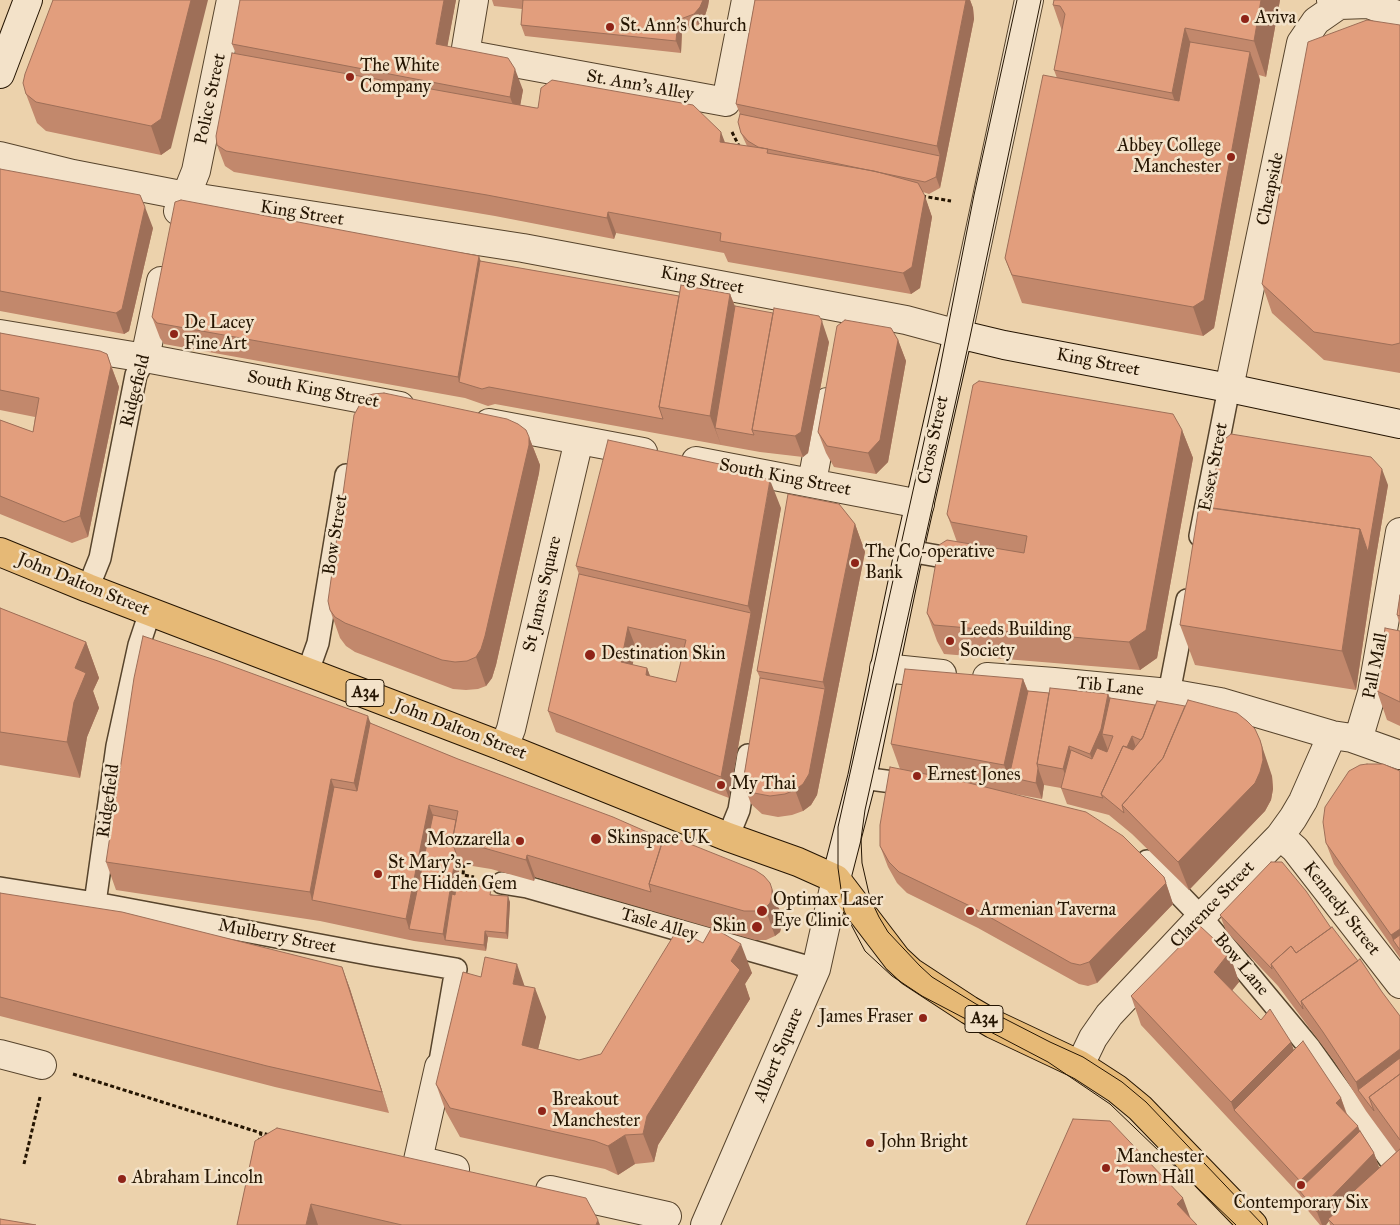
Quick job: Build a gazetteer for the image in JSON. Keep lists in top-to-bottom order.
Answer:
{
  "streets": {
    "main road": ["John Dalton Street", "A34"],
    "street": [
      "St. Ann's Alley",
      "Police Street",
      "Cheapside",
      "King Street",
      "South King Street",
      "Ridgefield",
      "Cross Street",
      "St James Square",
      "Pall Mall",
      "Tib Lane",
      "Clarence Street",
      "Kennedy Street",
      "Albert Square"
    ],
    "lane": [
      "Essex Street",
      "Bow Street",
      "Tasle Alley",
      "Mulberry Street",
      "Bow Lane"
    ]
  },
  "crossings": [
    ["Police Street", "King Street"],
    ["Police Street", "Ridgefield"],
    ["Cheapside", "King Street"],
    ["Cheapside", "Essex Street"],
    ["King Street", "Ridgefield"],
    ["King Street", "Cross Street"],
    ["King Street", "Essex Street"],
    ["South King Street", "Ridgefield"],
    ["South King Street", "Cross Street"],
    ["South King Street", "St James Square"],
    ["Ridgefield", "John Dalton Street"],
    ["Ridgefield", "Mulberry Street"],
    ["Cross Street", "John Dalton Street"],
    ["Cross Street", "Tib Lane"],
    ["Cross Street", "A34"],
    ["Cross Street", "Albert Square"],
    ["Essex Street", "Tib Lane"],
    ["Bow Street", "John Dalton Street"],
    ["John Dalton Street", "St James Square"],
    ["John Dalton Street", "A34"],
    ["John Dalton Street", "Albert Square"],
    ["Pall Mall", "Tib Lane"],
    ["Pall Mall", "Clarence Street"],
    ["Tib Lane", "Clarence Street"],
    ["A34", "Clarence Street"],
    ["A34", "Albert Square"],
    ["Clarence Street", "Kennedy Street"],
    ["Clarence Street", "Bow Lane"],
    ["Tasle Alley", "Albert Square"]
  ],
  "places": [
    "Aviva",
    "St. Ann's Church",
    "The White Company",
    "Abbey College Manchester",
    "De Lacey Fine Art",
    "The Co-operative Bank",
    "Leeds Building Society",
    "Destination Skin",
    "Ernest Jones",
    "My Thai",
    "Skinspace UK",
    "Mozzarella",
    "St Mary's - The Hidden Gem",
    "Optimax Laser Eye Clinic",
    "Armenian Taverna",
    "Skin",
    "James Fraser",
    "Breakout Manchester",
    "John Bright",
    "Manchester Town Hall",
    "Abraham Lincoln",
    "Contemporary Six"
  ]
}
